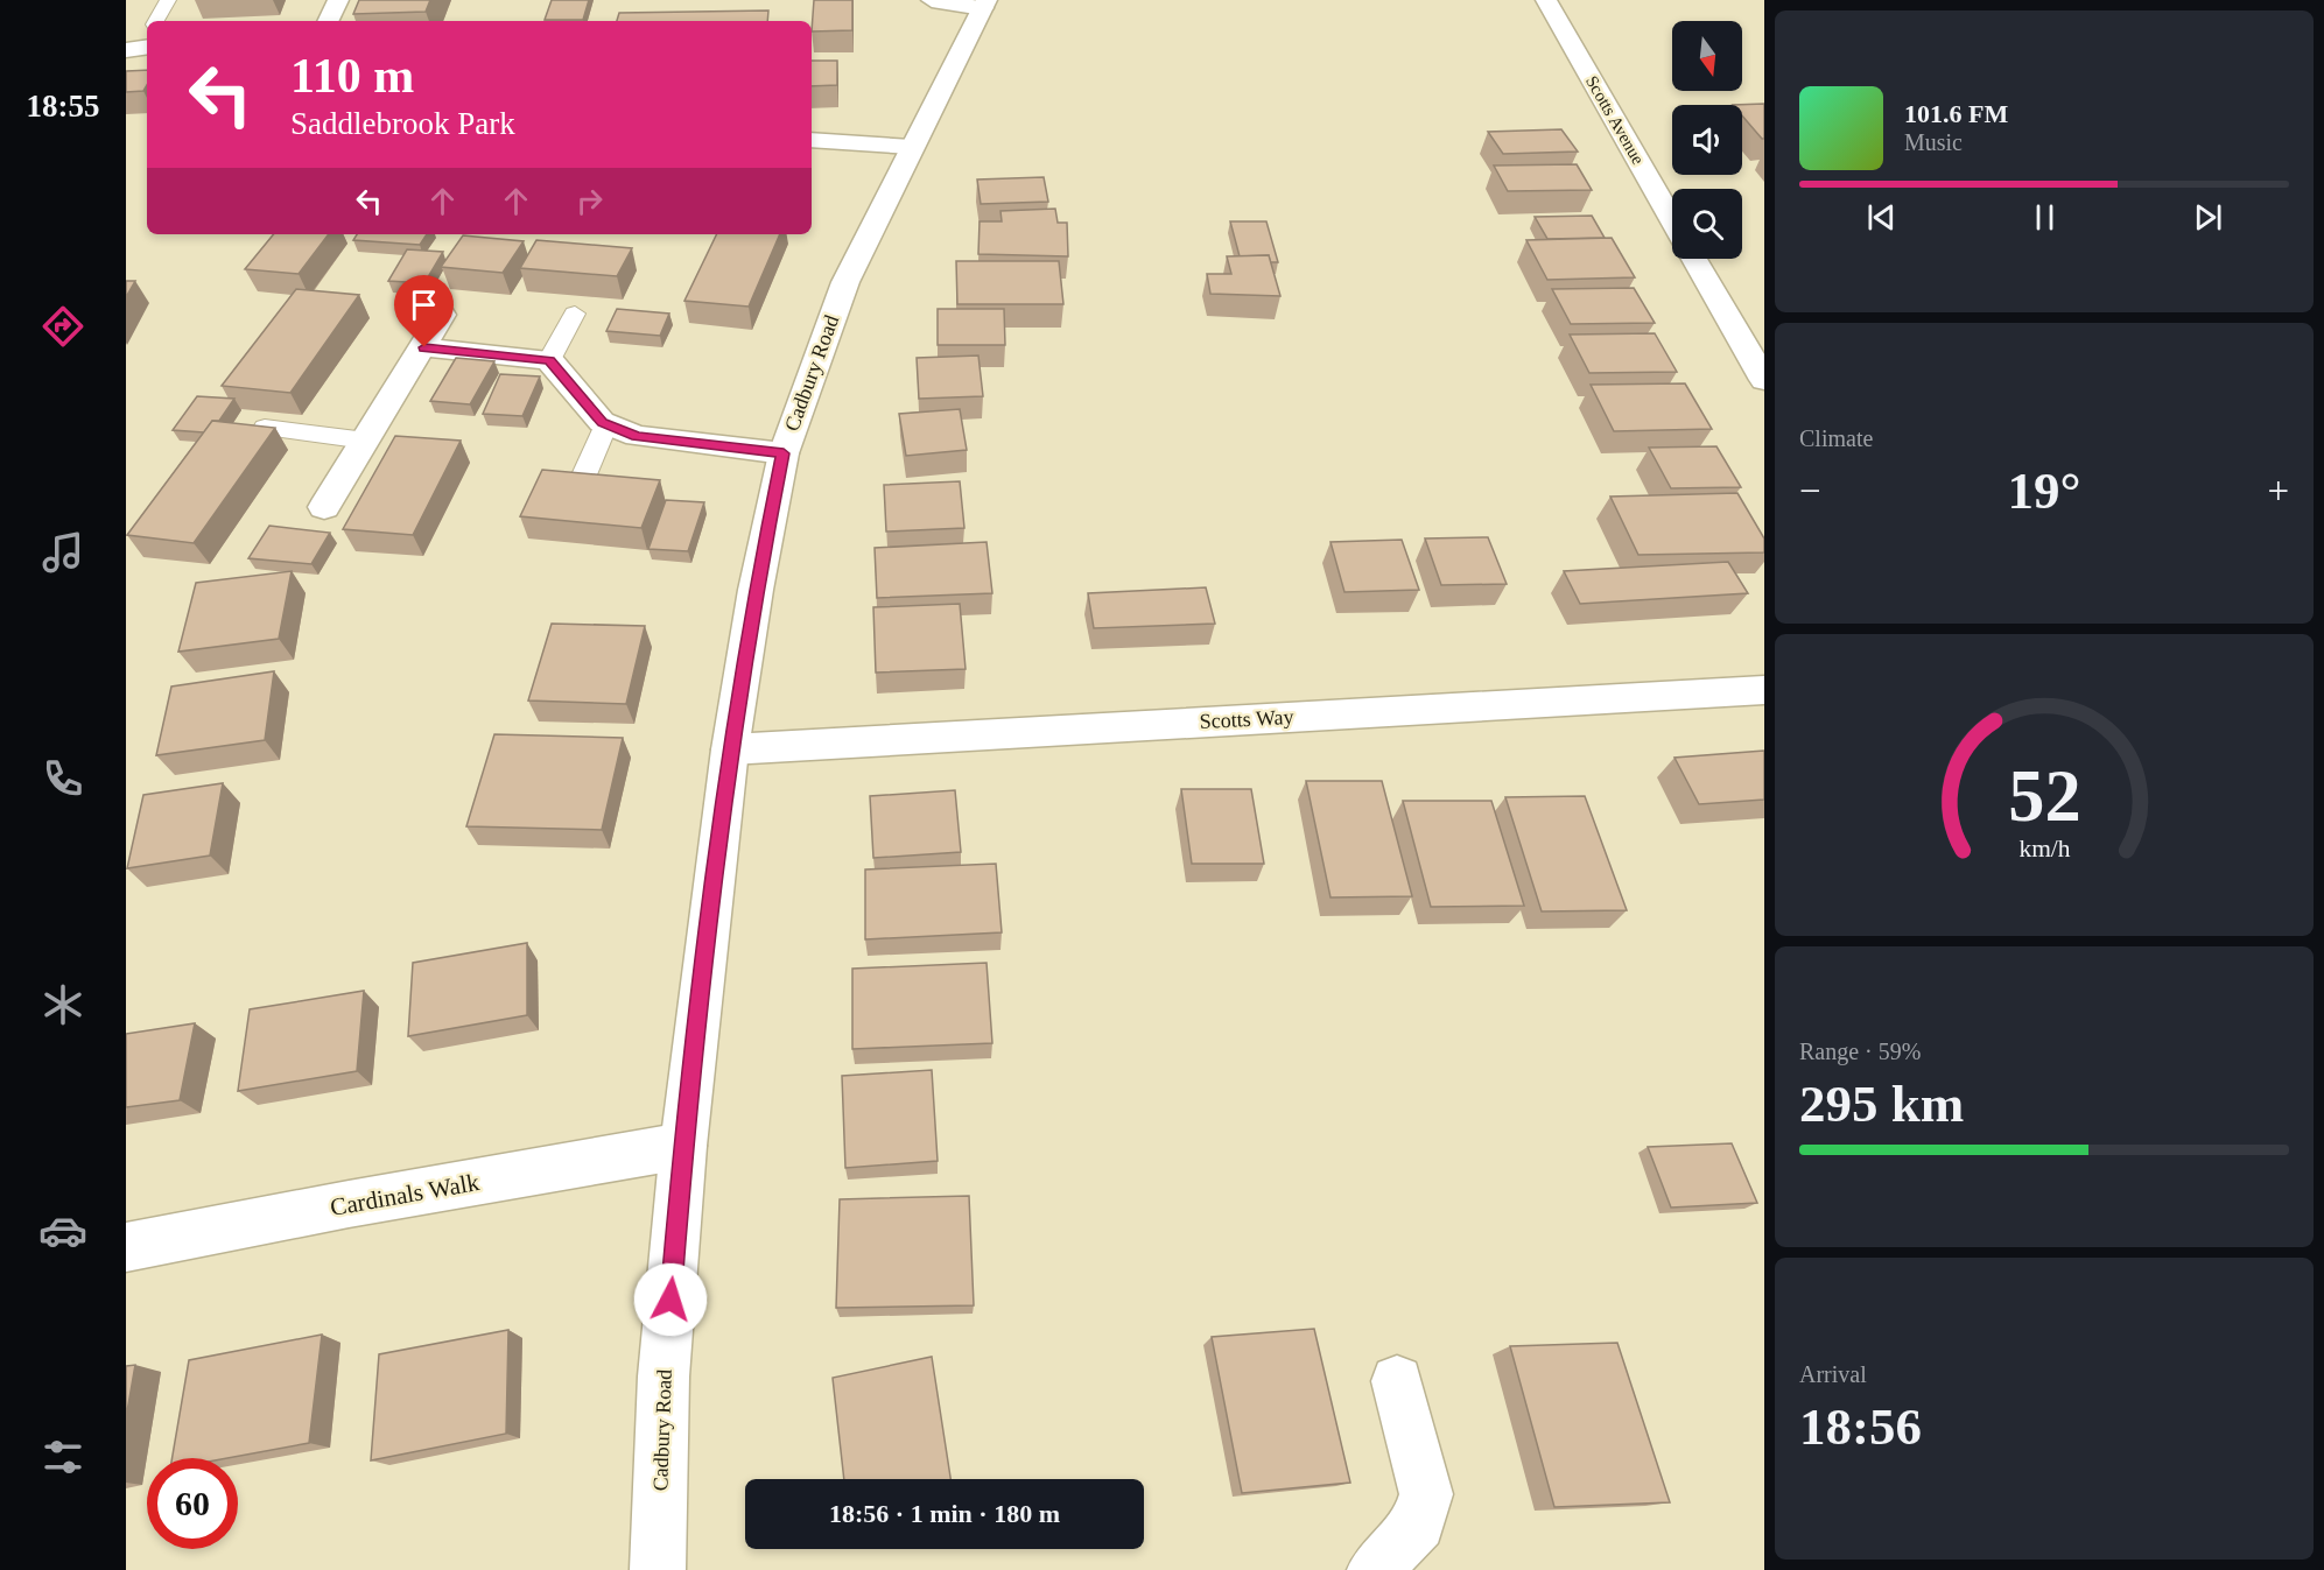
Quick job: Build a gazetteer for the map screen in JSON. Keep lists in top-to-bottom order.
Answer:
{
  "streets": {
    "street": [
      "Scotts Avenue",
      "Cadbury Road",
      "Scotts Way",
      "Cardinals Walk"
    ]
  },
  "crossings": [
    ["Cadbury Road", "Scotts Way"],
    ["Cadbury Road", "Cardinals Walk"]
  ],
  "north": "bottom",
  "page": {
    "tabs": "18:55",
    "turn": ["110 m", "Saddlebrook Park"],
    "song": ["101.6 FM", "Music"],
    "tile": [
      "Climate",
      ["Range · 59%", "295 km"],
      ["Arrival", "18:56"]
    ],
    "heat": ["−", "19°", "+"],
    "limit": "60",
    "trip": "18:56 · 1 min · 180 m",
    "gauge": ["52", "km/h"]
  }
}
